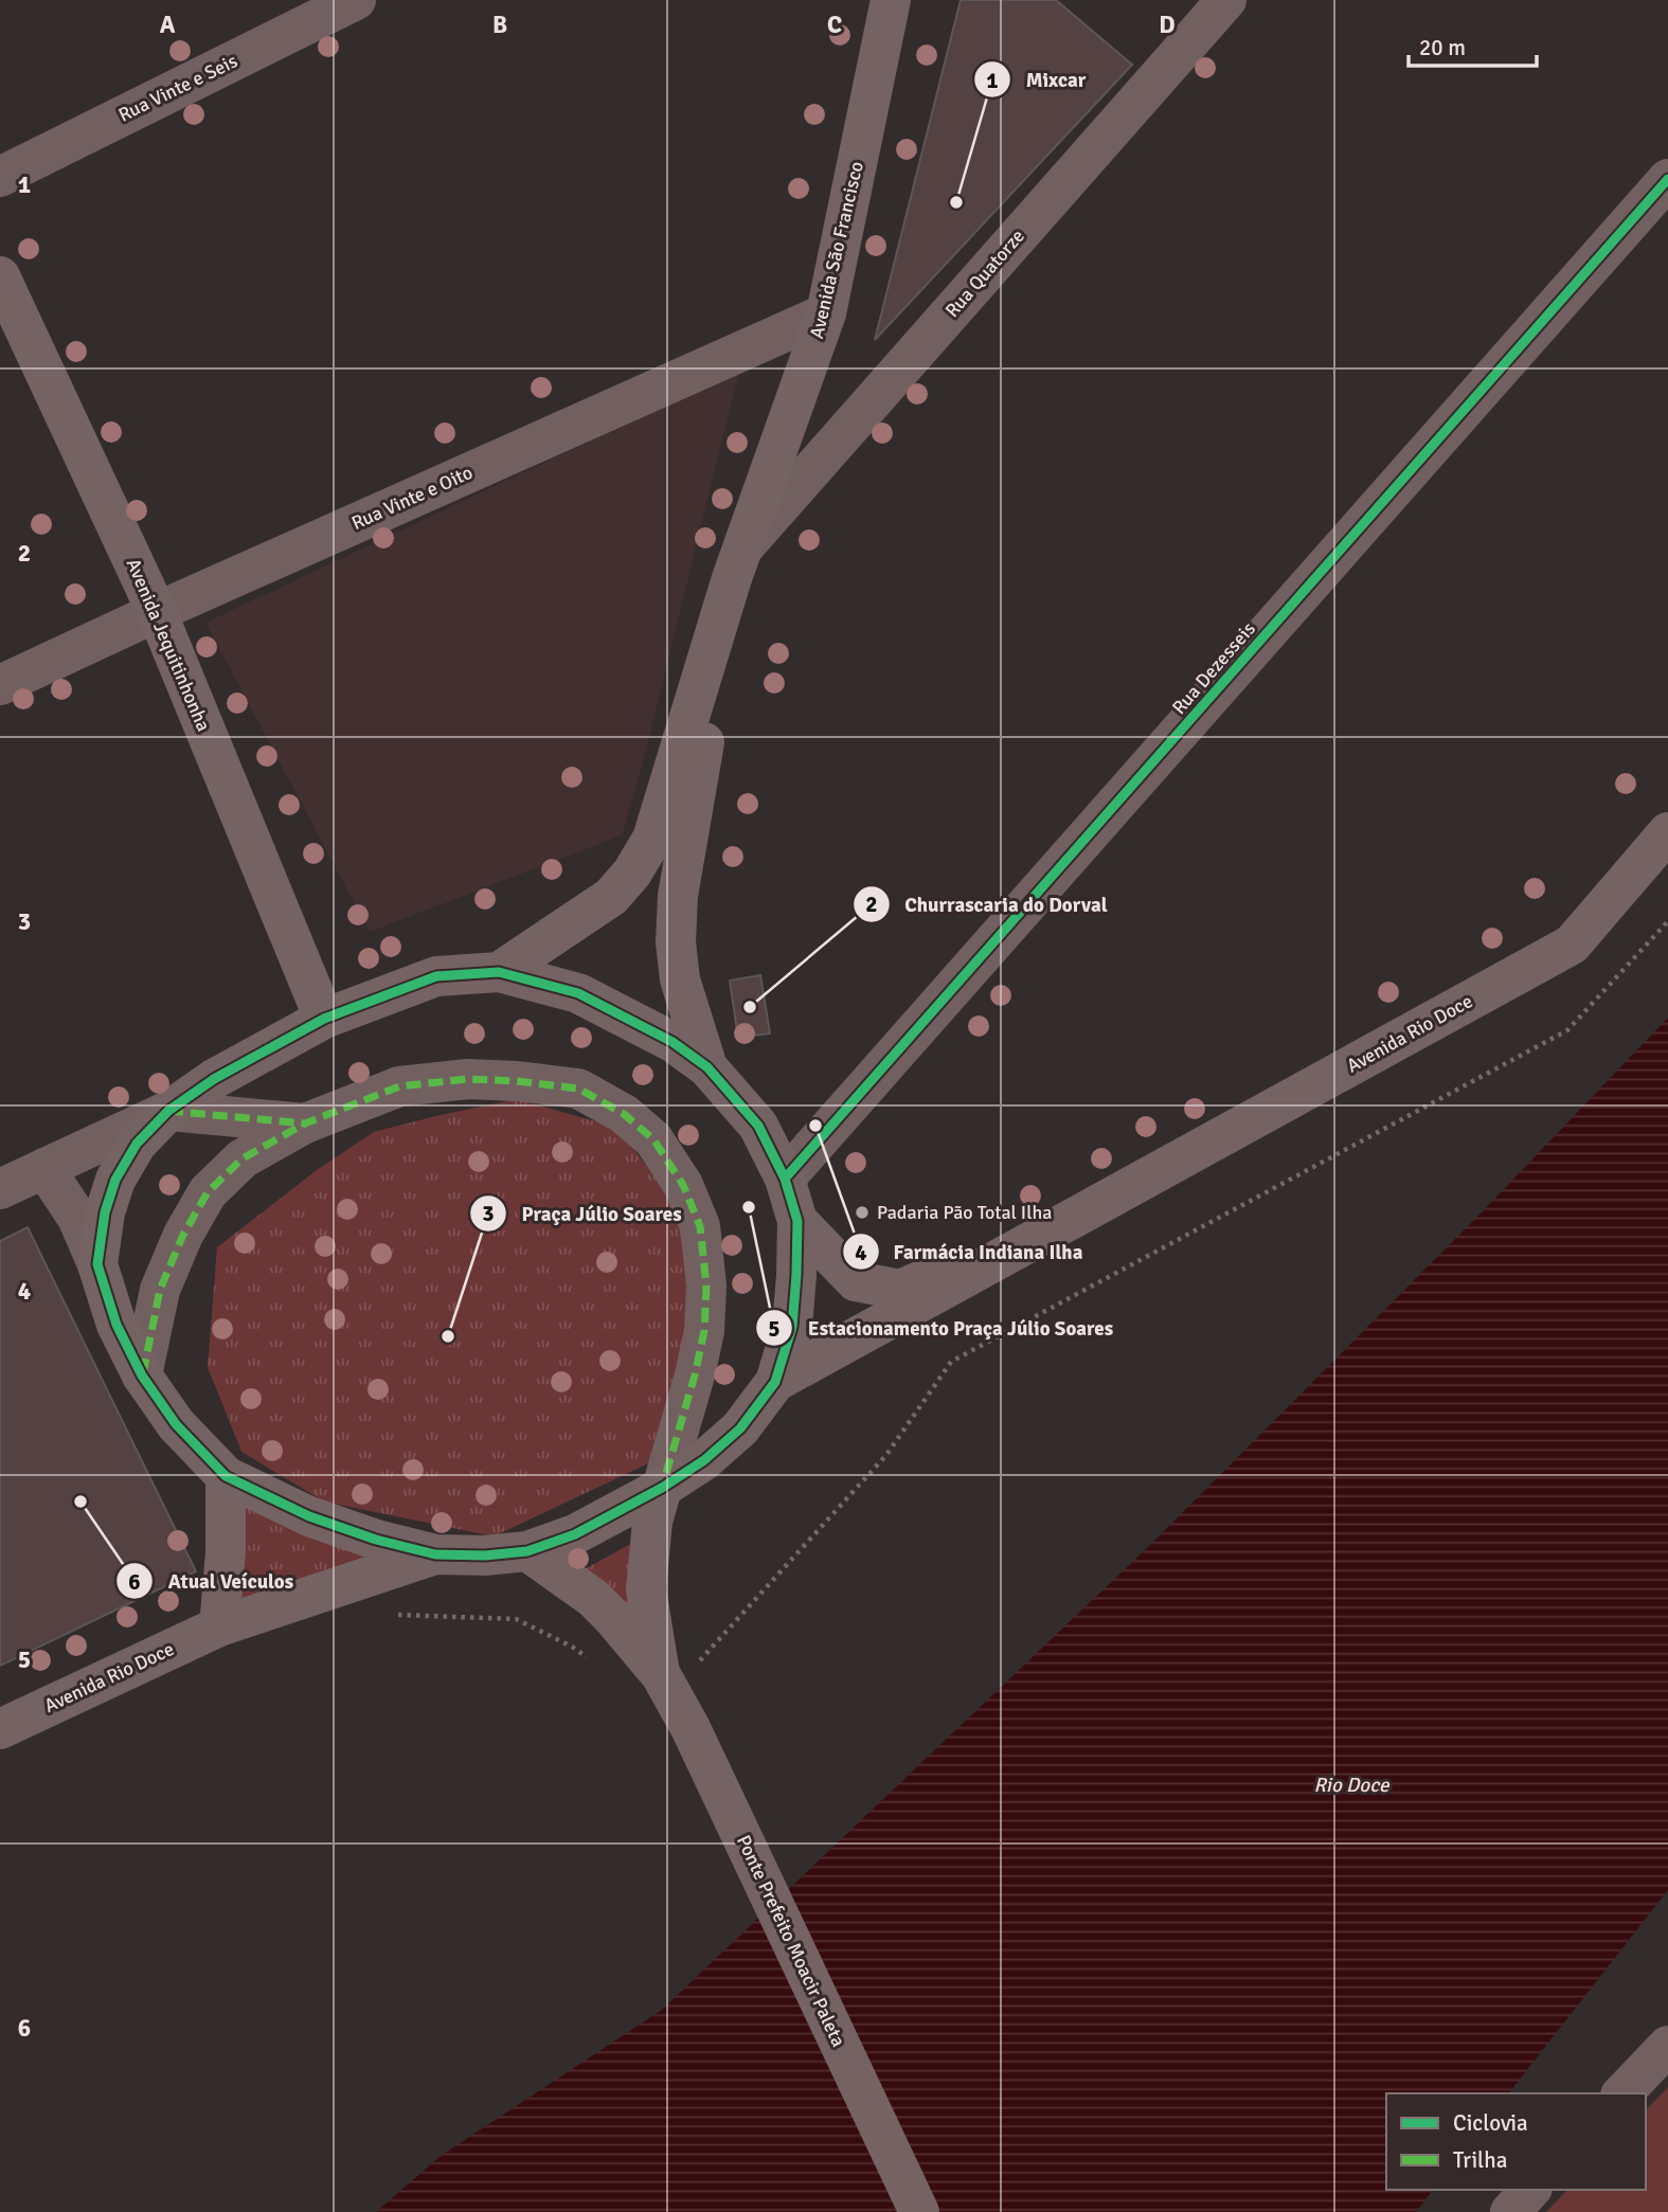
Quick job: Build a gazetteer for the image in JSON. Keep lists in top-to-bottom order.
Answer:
{
  "streets": {
    "street": [
      "Rua Vinte e Seis",
      "Avenida São Francisco",
      "Rua Quatorze",
      "Rua Vinte e Oito",
      "Avenida Jequitinhonha",
      "Rua Dezesseis",
      "Avenida Rio Doce",
      "Ponte Prefeito Moacir Paleta"
    ]
  },
  "crossings": [
    ["Avenida São Francisco", "Rua Quatorze"],
    ["Avenida São Francisco", "Rua Vinte e Oito"],
    ["Rua Vinte e Oito", "Avenida Jequitinhonha"]
  ],
  "water": ["Rio Doce"],
  "places": [
    "Mixcar",
    "Churrascaria do Dorval",
    "Farmácia Indiana Ilha",
    "Estacionamento Praça Júlio Soares",
    "Padaria Pão Total Ilha",
    "Praça Júlio Soares",
    "Atual Veículos"
  ],
  "legend": ["Ciclovia", "Trilha"],
  "scale_bar": "20 m",
  "grid": {
    "columns": [
      "A",
      "B",
      "C",
      "D"
    ],
    "rows": [
      "1",
      "2",
      "3",
      "4",
      "5",
      "6"
    ]
  }
}
